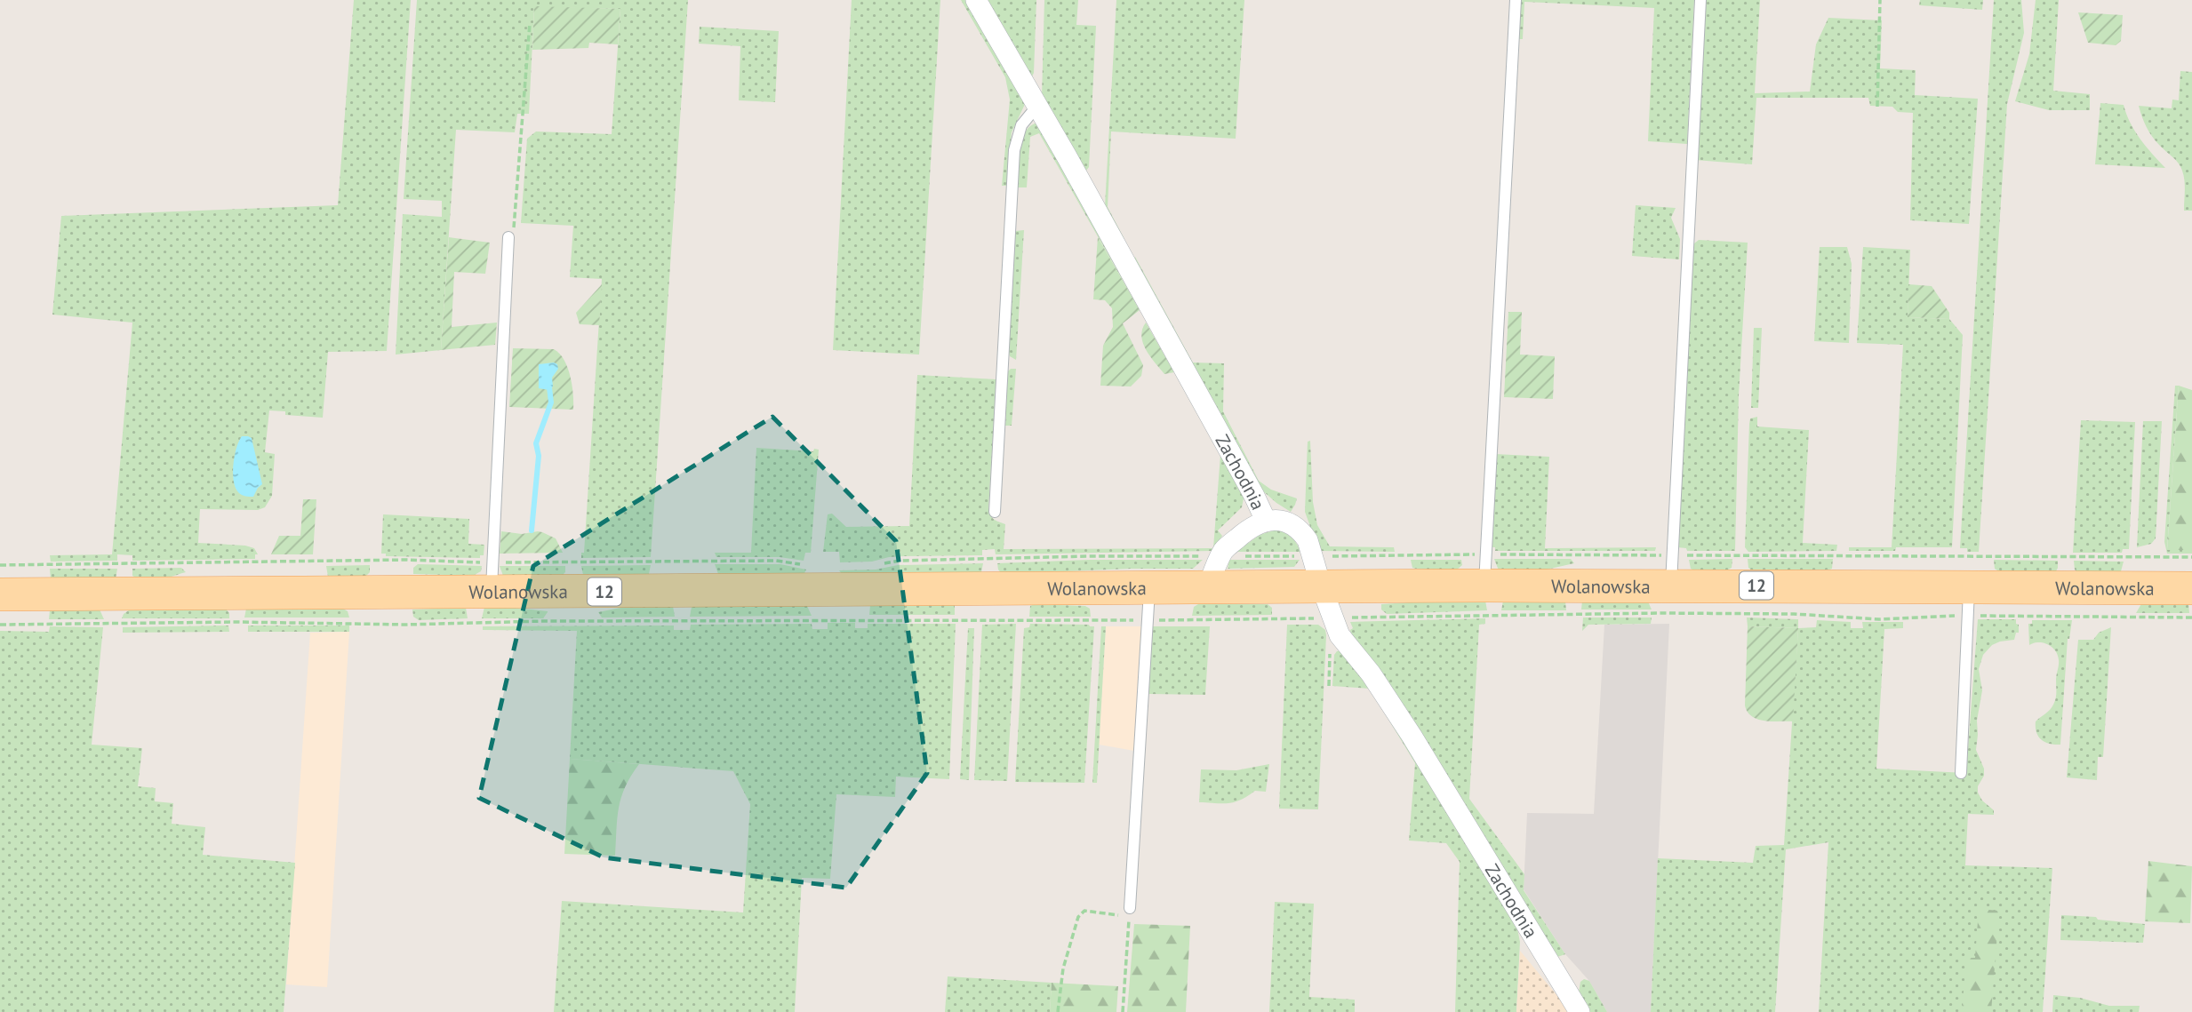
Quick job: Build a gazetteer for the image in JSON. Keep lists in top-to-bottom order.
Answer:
{
  "streets": {
    "main road": ["Wolanowska", "12"],
    "street": ["Zachodnia"]
  },
  "crossings": [
    ["Zachodnia", "Wolanowska"]
  ]
}
